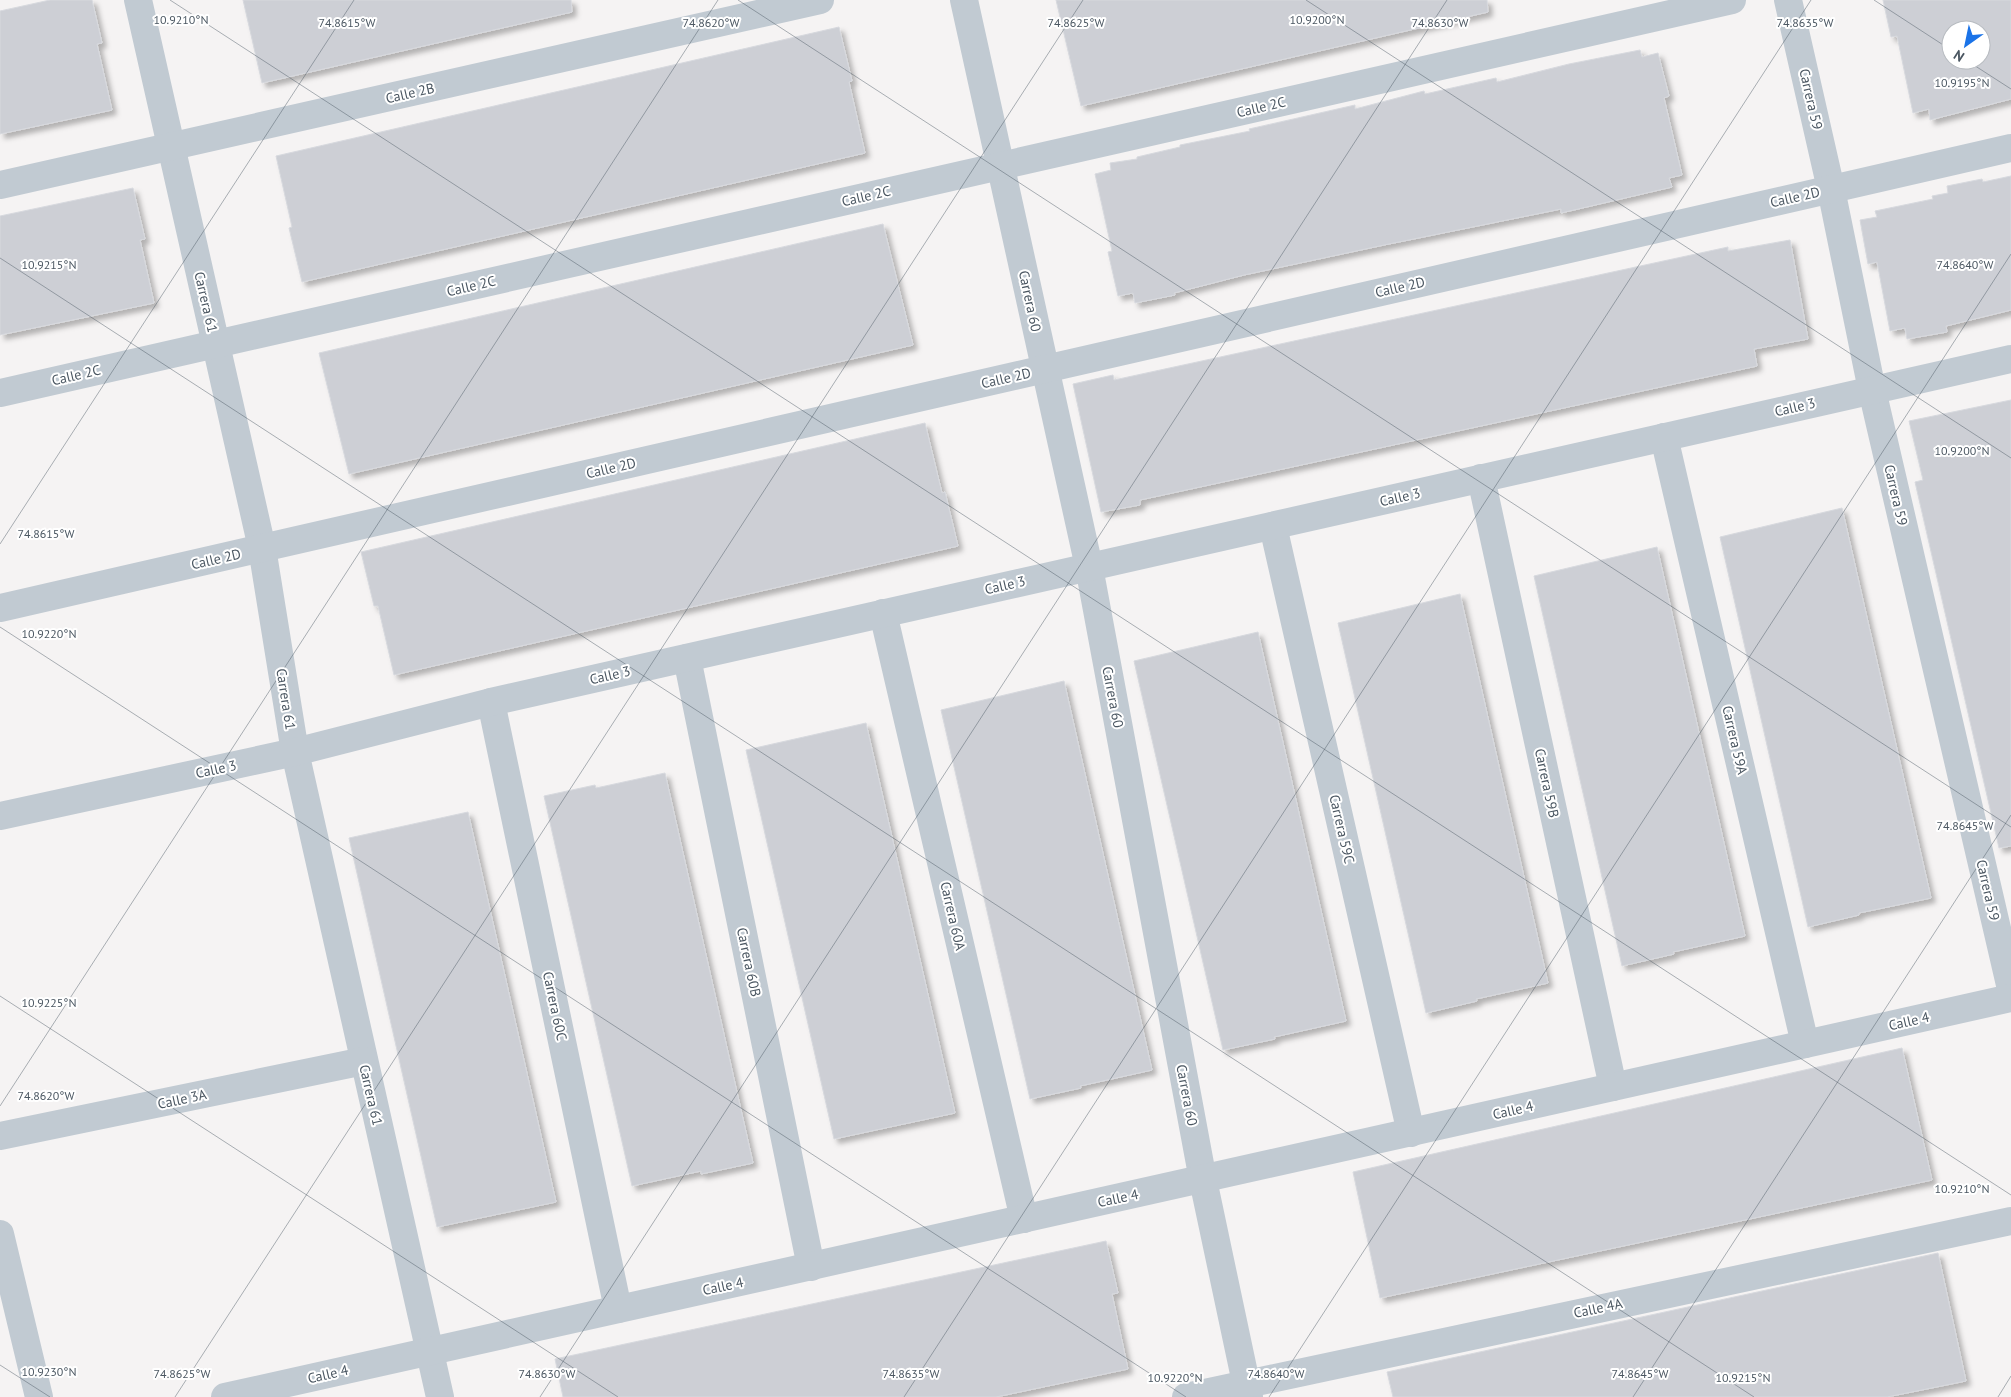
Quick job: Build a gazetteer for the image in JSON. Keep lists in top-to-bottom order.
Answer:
{
  "streets": {
    "street": [
      "Calle 2B",
      "Carrera 59",
      "Calle 2C",
      "Calle 2D",
      "Carrera 60",
      "Carrera 61",
      "Calle 3",
      "Carrera 59A",
      "Carrera 59B",
      "Carrera 59C",
      "Carrera 60A",
      "Carrera 60B",
      "Carrera 60C",
      "Calle 4",
      "Calle 3A",
      "Calle 4A"
    ]
  },
  "crossings": [
    ["Calle 2B", "Carrera 61"],
    ["Carrera 59", "Calle 2D"],
    ["Carrera 59", "Calle 3"],
    ["Calle 2C", "Carrera 60"],
    ["Calle 2C", "Carrera 61"],
    ["Calle 2D", "Carrera 60"],
    ["Calle 2D", "Carrera 61"],
    ["Carrera 60", "Calle 3"],
    ["Carrera 60", "Calle 4"],
    ["Carrera 60", "Calle 4A"],
    ["Carrera 61", "Calle 3"],
    ["Carrera 61", "Calle 4"],
    ["Carrera 61", "Calle 3A"],
    ["Calle 3", "Carrera 59A"],
    ["Calle 3", "Carrera 59B"],
    ["Calle 3", "Carrera 59C"],
    ["Calle 3", "Carrera 60A"],
    ["Calle 3", "Carrera 60B"],
    ["Calle 3", "Carrera 60C"],
    ["Carrera 59A", "Calle 4"],
    ["Carrera 59B", "Calle 4"],
    ["Carrera 59C", "Calle 4"],
    ["Carrera 60A", "Calle 4"],
    ["Carrera 60B", "Calle 4"],
    ["Carrera 60C", "Calle 4"]
  ],
  "north": "bottom left",
  "coordinates": [
    "10.9210°N",
    "10.9200°N",
    "74.8625°W",
    "74.8630°W",
    "74.8635°W",
    "74.8615°W",
    "74.8620°W",
    "10.9195°N",
    "74.8640°W",
    "10.9215°N",
    "10.9220°N",
    "74.8645°W",
    "10.9225°N",
    "10.9230°N"
  ]
}
